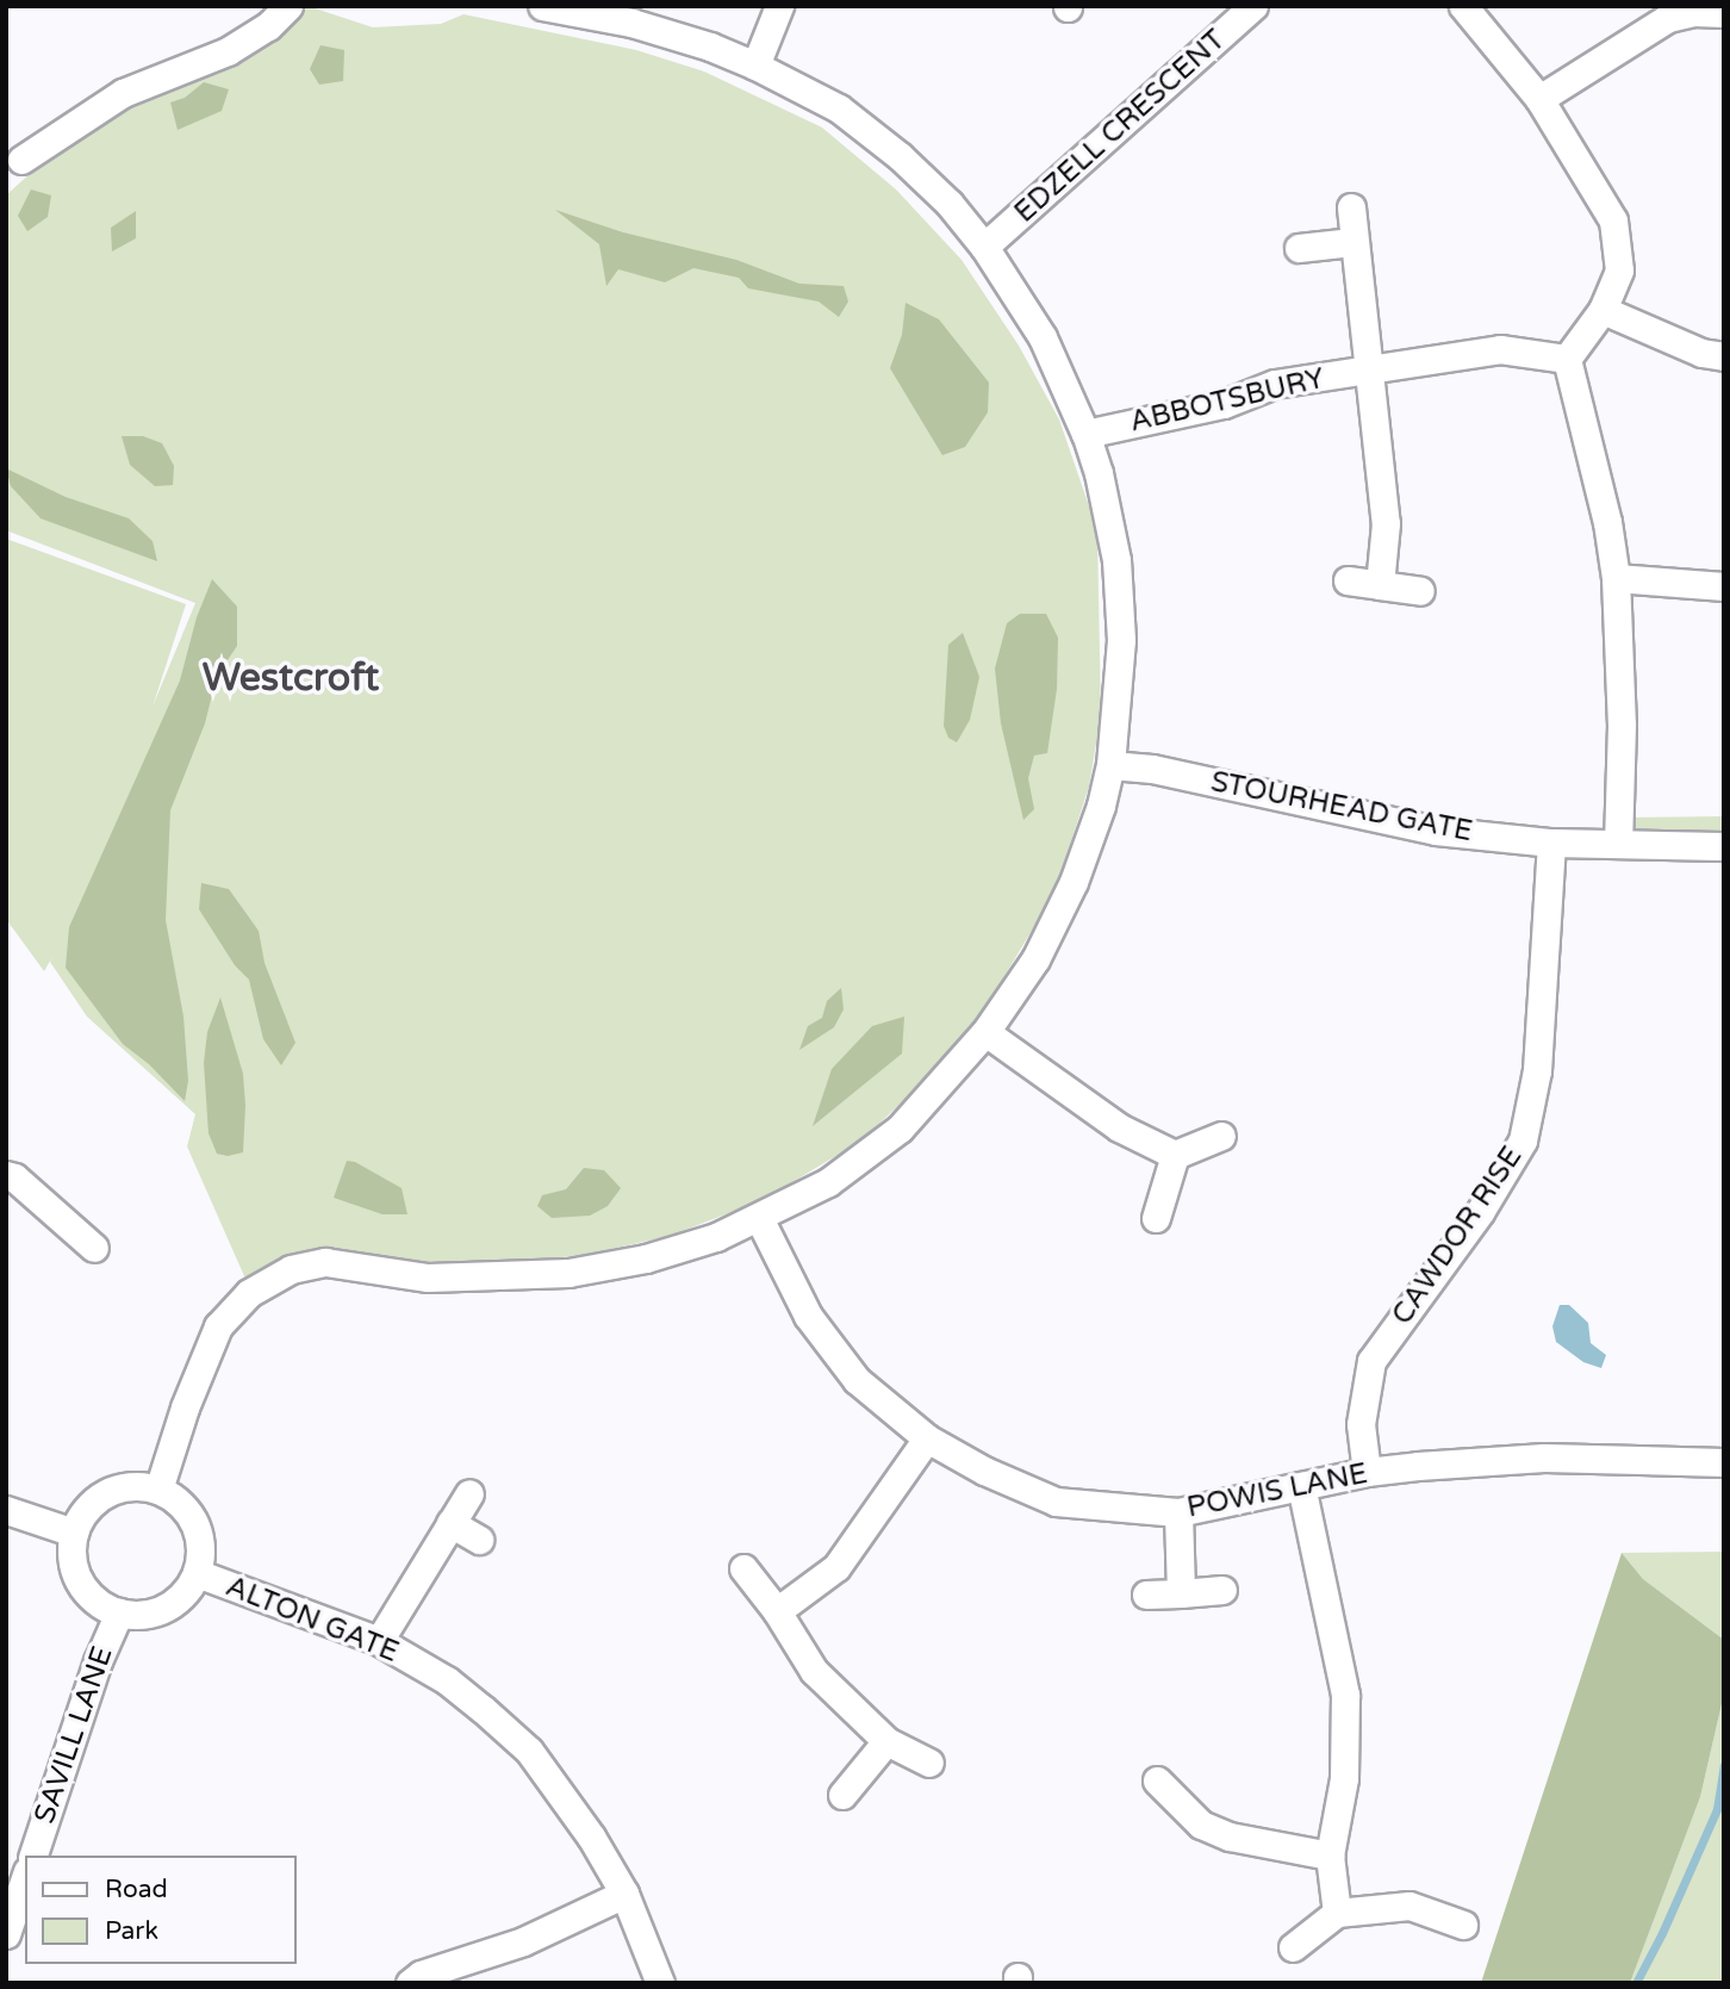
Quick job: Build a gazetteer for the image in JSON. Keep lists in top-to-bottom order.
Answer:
{
  "streets": {
    "street": [
      "EDZELL CRESCENT",
      "ABBOTSBURY",
      "STOURHEAD GATE",
      "CAWDOR RISE",
      "POWIS LANE",
      "ALTON GATE",
      "SAVILL LANE"
    ]
  },
  "crossings": [
    ["STOURHEAD GATE", "CAWDOR RISE"],
    ["CAWDOR RISE", "POWIS LANE"],
    ["ALTON GATE", "SAVILL LANE"]
  ],
  "districts": ["Westcroft"],
  "legend": ["Road", "Park"]
}
